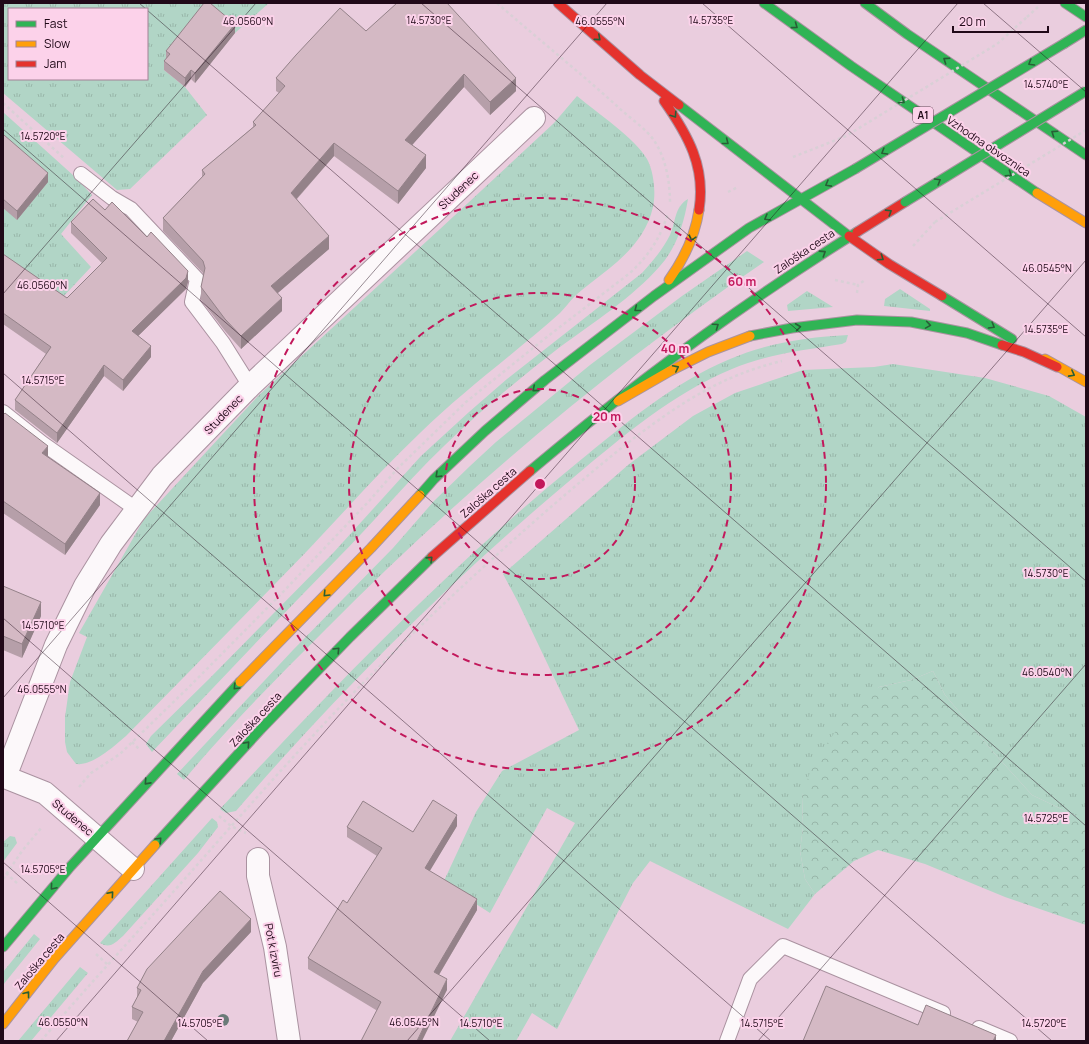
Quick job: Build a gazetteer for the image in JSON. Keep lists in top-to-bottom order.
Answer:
{
  "streets": {
    "main road": ["A1", "Vzhodna obvoznica", "Zaloška cesta"],
    "street": ["Studenec", "Pot k izviru"]
  },
  "crossings": [
    ["Studenec", "Zaloška cesta"]
  ],
  "legend": ["Fast", "Slow", "Jam"],
  "scale_bar": "20 m",
  "coordinates": [
    "14.5730°E",
    "14.5735°E",
    "46.0560°N",
    "46.0555°N",
    "14.5740°E",
    "14.5720°E",
    "46.0545°N",
    "14.5715°E",
    "14.5710°E",
    "46.0540°N",
    "14.5725°E",
    "14.5705°E",
    "46.0550°N"
  ],
  "rings": ["60 m", "40 m", "20 m"]
}
